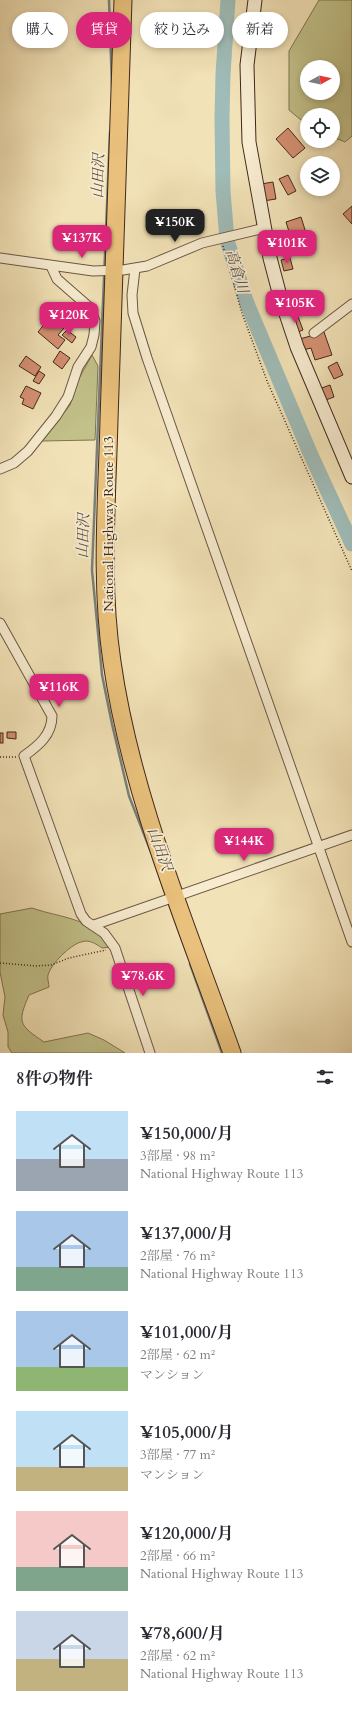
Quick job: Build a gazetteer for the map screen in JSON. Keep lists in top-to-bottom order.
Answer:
{
  "streets": {
    "highway": ["National Highway Route 113"]
  },
  "water": ["山田沢", "高倉川"],
  "north": "right",
  "page": {
    "chip": [
      "購入",
      "賃貸",
      "絞り込み",
      "新着"
    ],
    "price": [
      "¥150K",
      "¥137K",
      "¥101K",
      "¥105K",
      "¥120K",
      "¥116K",
      "¥144K",
      "¥78.6K"
    ],
    "heading": "8件の物件",
    "list": [
      {
        "name": "¥150,000/月",
        "note": "3部屋 · 98 m² · National Highway Route 113"
      },
      {
        "name": "¥137,000/月",
        "note": "2部屋 · 76 m² · National Highway Route 113"
      },
      {
        "name": "¥101,000/月",
        "note": "2部屋 · 62 m² · マンション"
      },
      {
        "name": "¥105,000/月",
        "note": "3部屋 · 77 m² · マンション"
      },
      {
        "name": "¥120,000/月",
        "note": "2部屋 · 66 m² · National Highway Route 113"
      },
      {
        "name": "¥78,600/月",
        "note": "2部屋 · 62 m² · National Highway Route 113"
      }
    ]
  }
}
